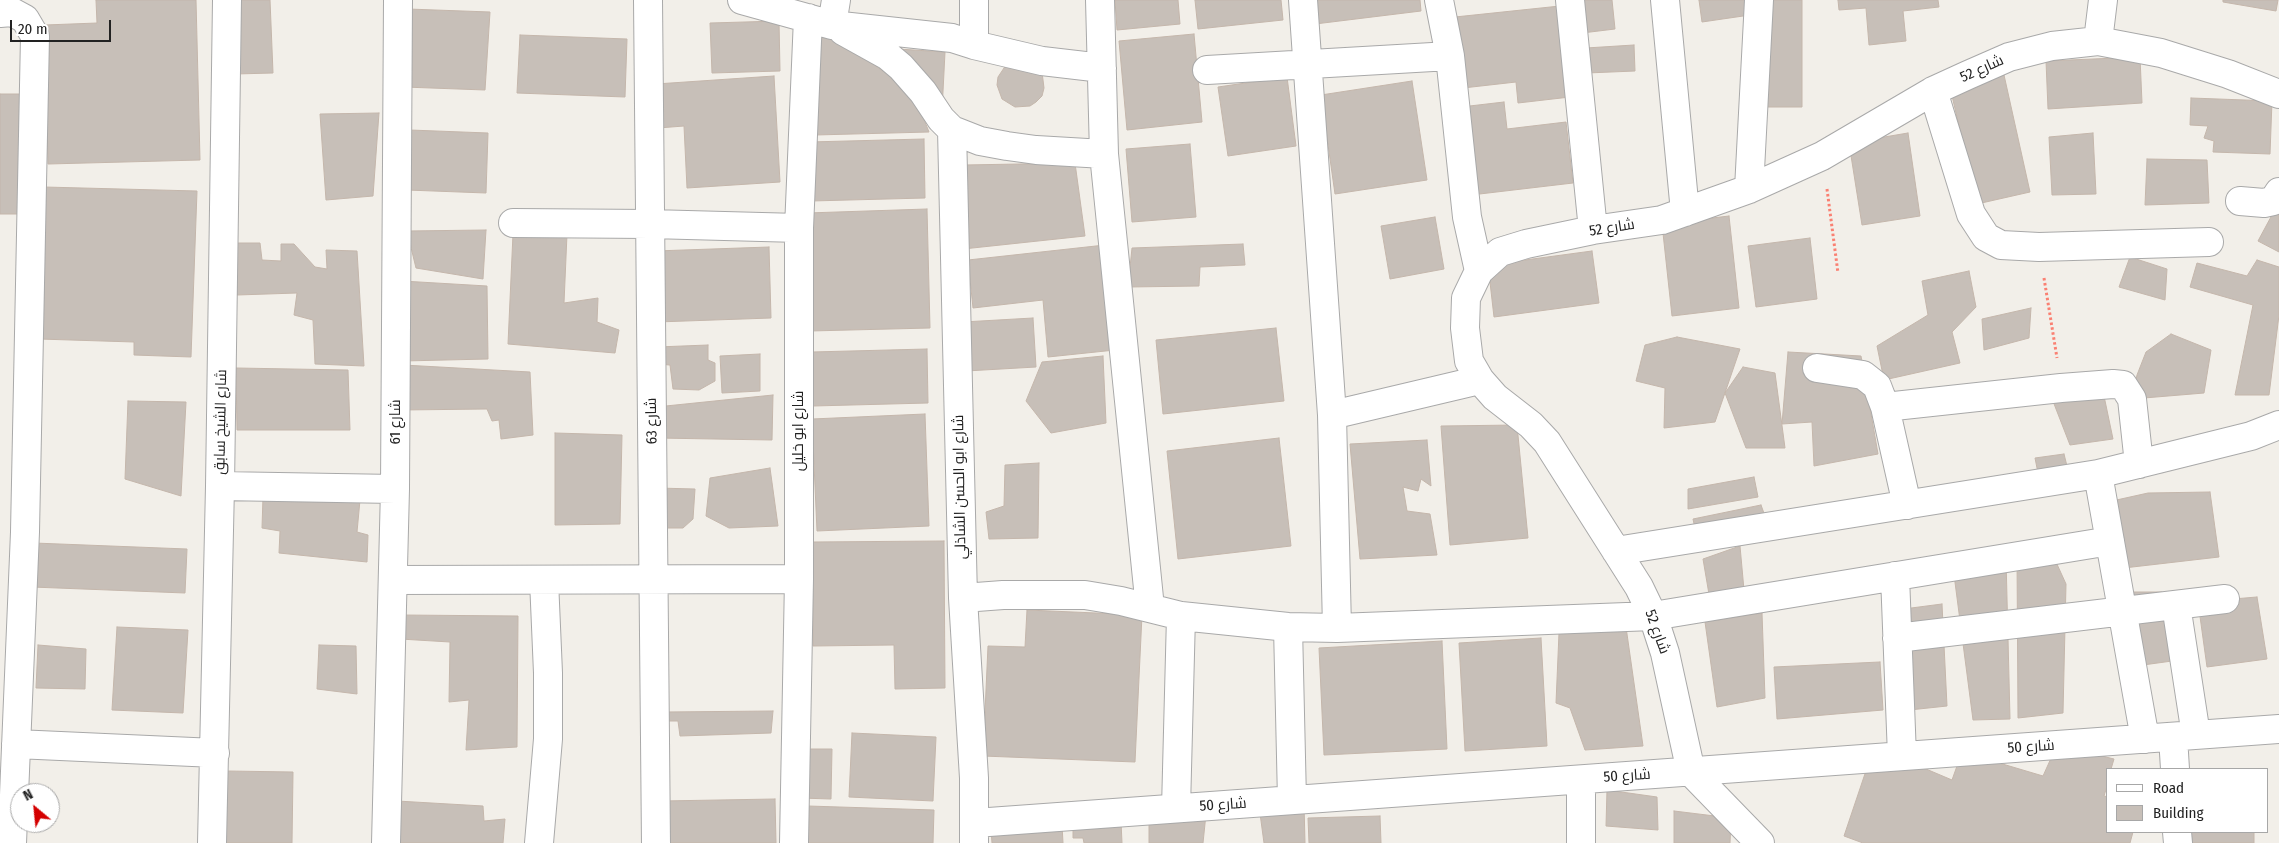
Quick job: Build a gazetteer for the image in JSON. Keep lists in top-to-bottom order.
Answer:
{
  "streets": {
    "street": [
      "شارع 52",
      "شارع 63",
      "شارع الشيخ سابق",
      "شارع 61",
      "شارع ابو خليل",
      "شارع ابو الحسن الشاذلي",
      "شارع 50"
    ]
  },
  "crossings": [
    ["شارع 52", "شارع 50"],
    ["شارع ابو الحسن الشاذلي", "شارع 50"]
  ],
  "legend": ["Road", "Building"],
  "scale_bar": "20 m",
  "north": "top left"
}
